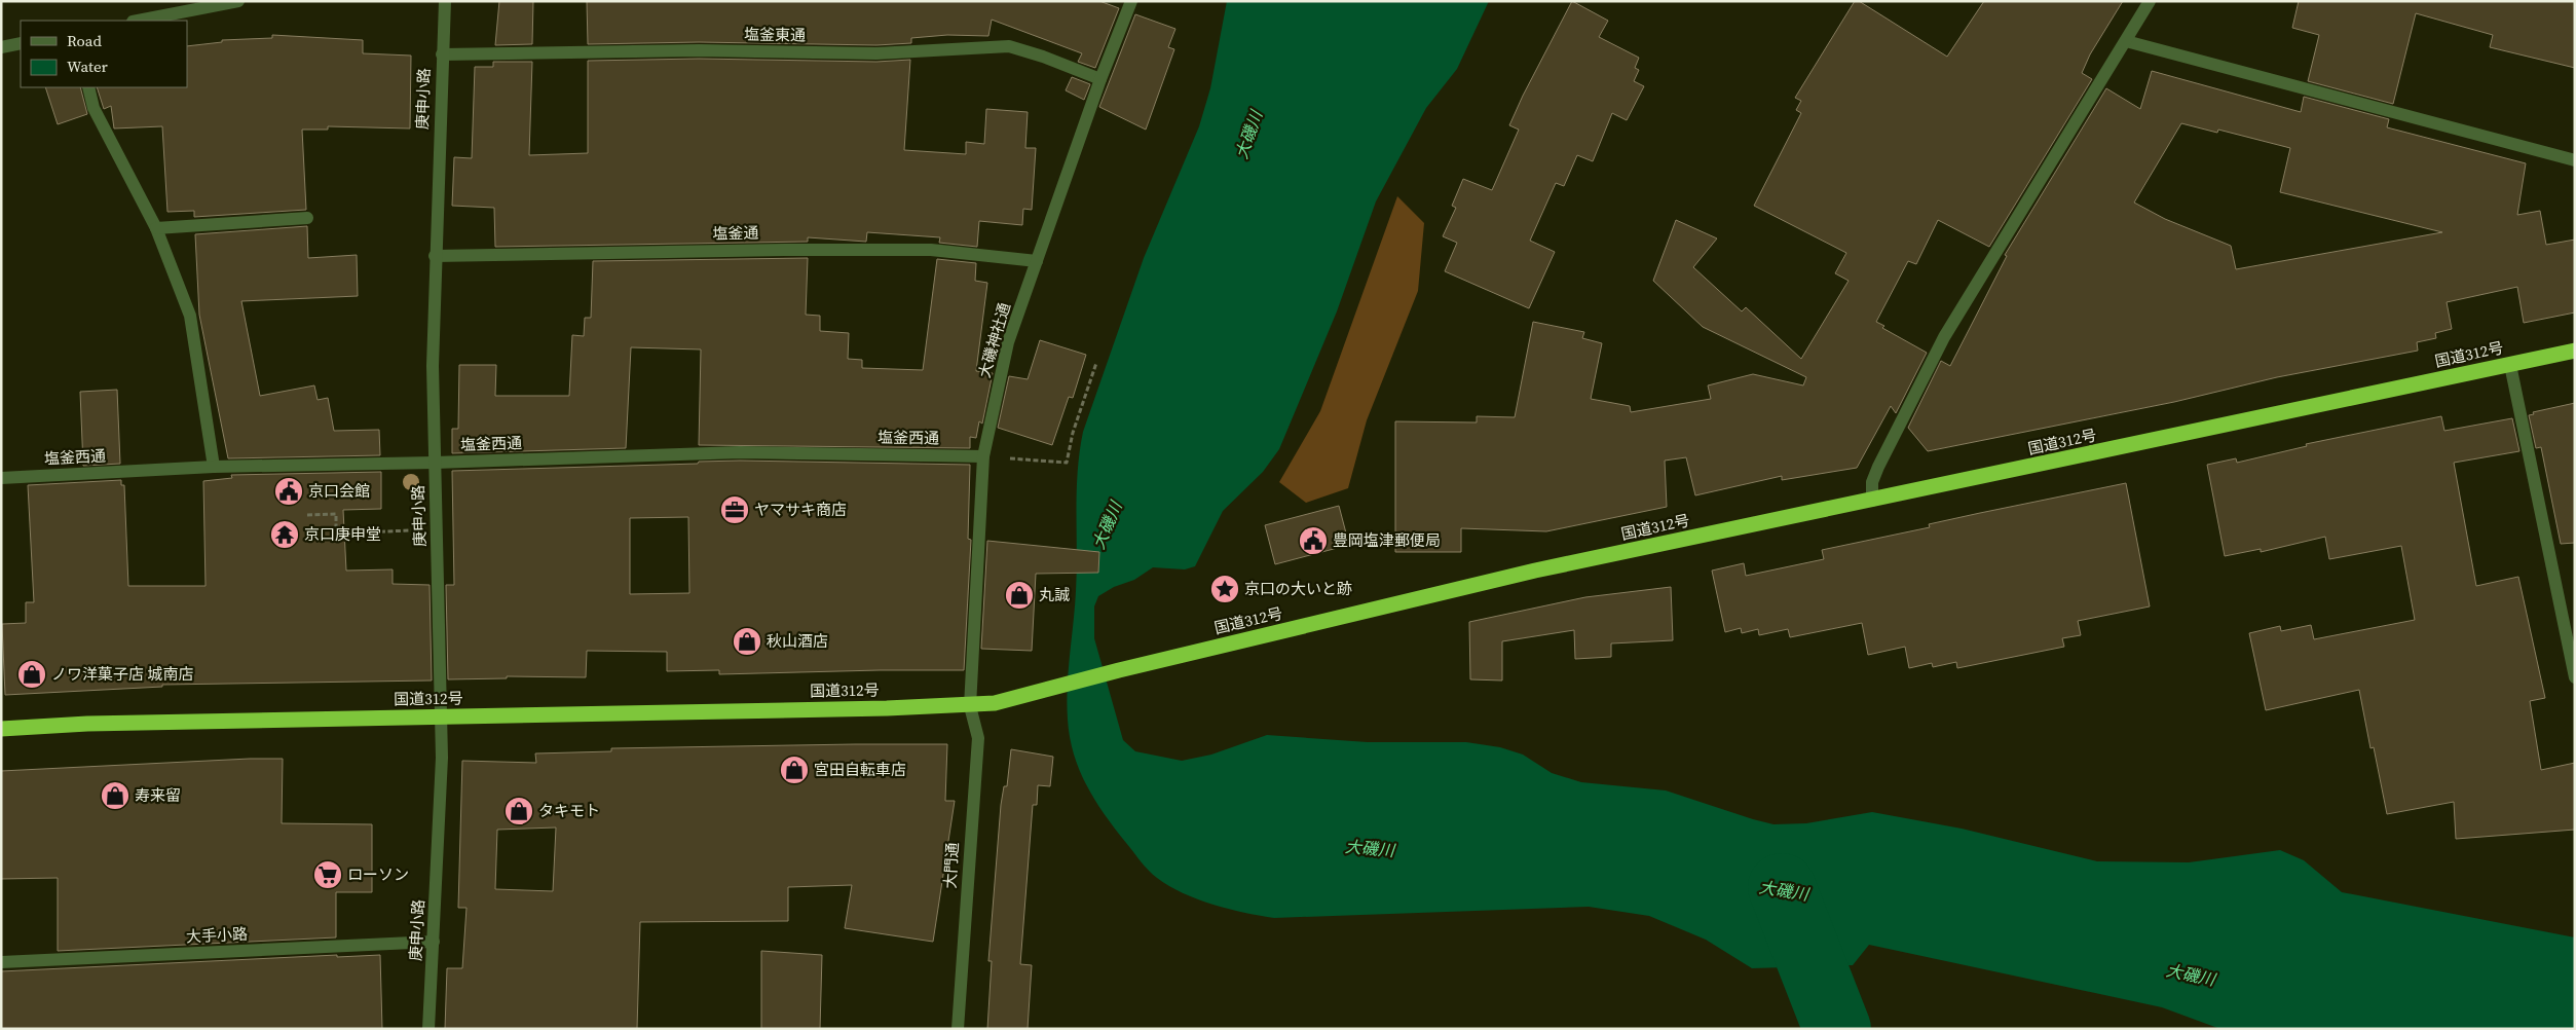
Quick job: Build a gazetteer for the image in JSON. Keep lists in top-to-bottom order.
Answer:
{
  "streets": {
    "highway": ["国道312号"],
    "street": [
      "塩釜東通",
      "庚申小路",
      "塩釜通",
      "大磯神社通",
      "塩釜西通",
      "大門通",
      "大手小路"
    ]
  },
  "crossings": [
    ["塩釜東通", "庚申小路"],
    ["塩釜東通", "大磯神社通"],
    ["庚申小路", "塩釜通"],
    ["庚申小路", "国道312号"],
    ["庚申小路", "塩釜西通"],
    ["庚申小路", "大手小路"],
    ["塩釜通", "大磯神社通"],
    ["大磯神社通", "国道312号"],
    ["大磯神社通", "塩釜西通"],
    ["大磯神社通", "大門通"],
    ["国道312号", "大門通"]
  ],
  "water": ["大磯川"],
  "places": {
    "public building": ["京口会館", "豊岡塩津郵便局"],
    "office": ["ヤマサキ商店"],
    "temple": ["京口庚申堂"],
    "place": ["京口の大いと跡"],
    "shop": [
      "丸誠",
      "秋山酒店",
      "ノワ洋菓子店 城南店",
      "宮田自転車店",
      "寿来留",
      "タキモト"
    ],
    "supermarket": ["ローソン"]
  },
  "legend": ["Road", "Water"]
}
